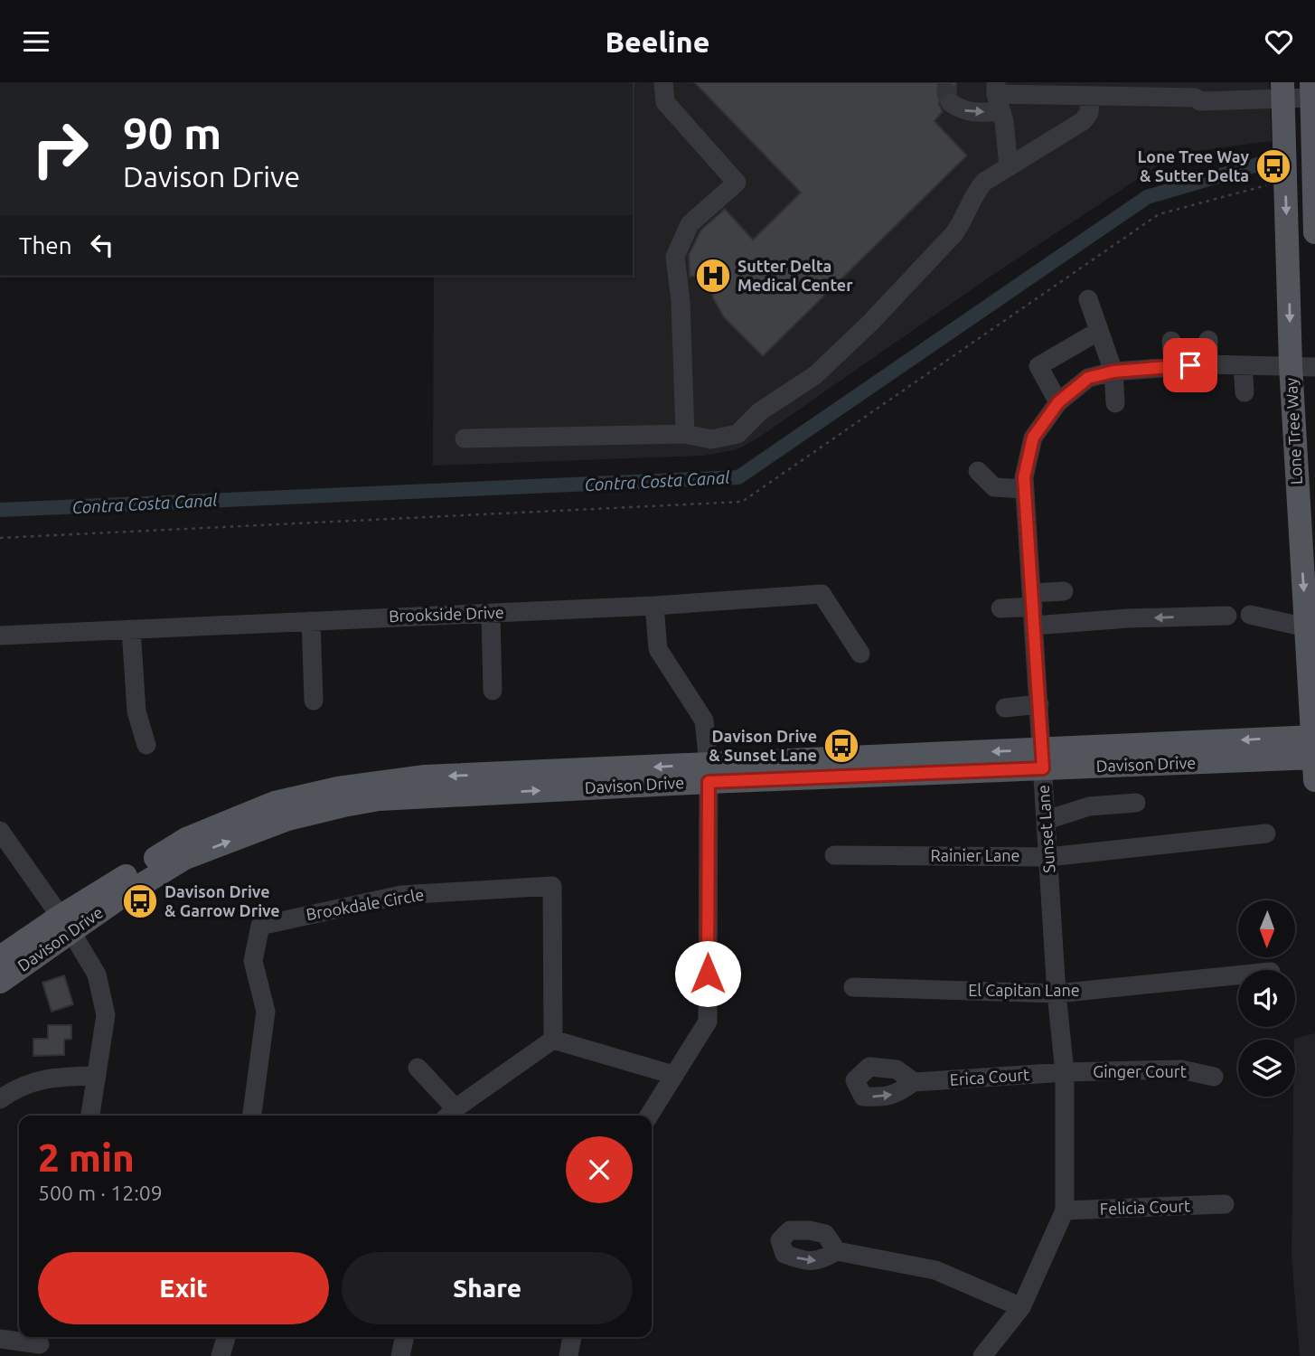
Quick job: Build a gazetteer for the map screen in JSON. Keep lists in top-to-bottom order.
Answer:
{
  "streets": {
    "main road": ["Lone Tree Way", "Davison Drive"],
    "street": [
      "Brookside Drive",
      "Sunset Lane",
      "Rainier Lane",
      "Brookdale Circle",
      "El Capitan Lane",
      "Ginger Court",
      "Erica Court",
      "Felicia Court"
    ]
  },
  "crossings": [
    ["Lone Tree Way", "Davison Drive"],
    ["Lone Tree Way", "Sunset Lane"],
    ["Davison Drive", "Sunset Lane"],
    ["Sunset Lane", "Rainier Lane"],
    ["Sunset Lane", "El Capitan Lane"],
    ["Sunset Lane", "Ginger Court"],
    ["Sunset Lane", "Erica Court"],
    ["Sunset Lane", "Felicia Court"],
    ["Ginger Court", "Erica Court"]
  ],
  "water": ["Contra Costa Canal"],
  "places": {
    "bus stop": ["Lone Tree Way & Sutter Delta", "Davison Drive & Sunset Lane", "Davison Drive & Garrow Drive"],
    "hospital": ["Sutter Delta Medical Center"]
  },
  "north": "bottom",
  "page": {
    "header": "Beeline",
    "turn": ["90 m", "Davison Drive"],
    "then": "Then",
    "heading": ["2 min", "500 m · 12:09"],
    "buttons": ["Exit", "Share"]
  }
}
